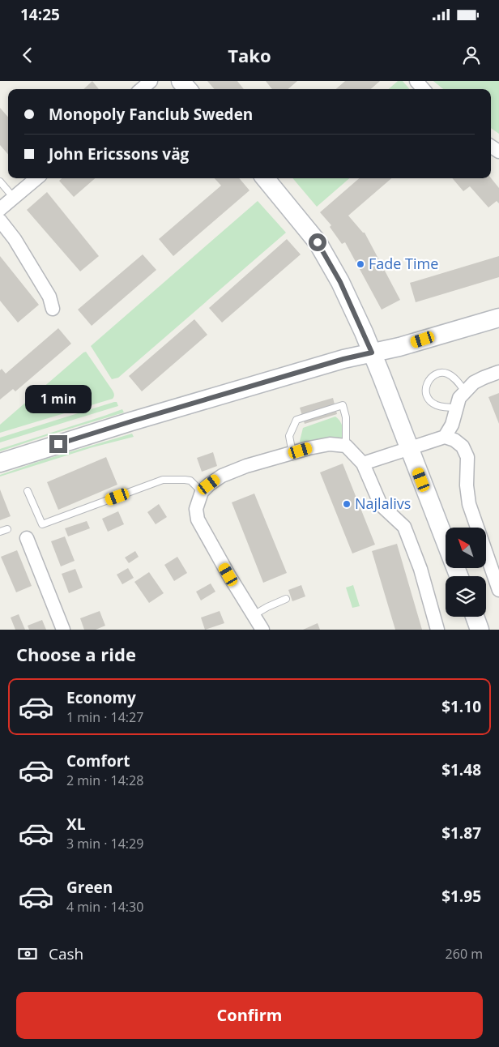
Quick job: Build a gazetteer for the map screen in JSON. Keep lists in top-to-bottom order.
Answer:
{
  "places": ["Fade Time", "Najlalivs"],
  "north": "top left",
  "page": {
    "status": "14:25",
    "header": "Tako",
    "banner": ["Monopoly Fanclub Sweden", "John Ericssons väg"],
    "bubble": "1 min",
    "heading": "Choose a ride",
    "list": [
      {
        "name": "Economy",
        "note": "1 min · 14:27",
        "value": "$1.10"
      },
      {
        "name": "Comfort",
        "note": "2 min · 14:28",
        "value": "$1.48"
      },
      {
        "name": "XL",
        "note": "3 min · 14:29",
        "value": "$1.87"
      },
      {
        "name": "Green",
        "note": "4 min · 14:30",
        "value": "$1.95"
      }
    ],
    "pay": ["Cash", "260 m"],
    "buttons": "Confirm"
  }
}
